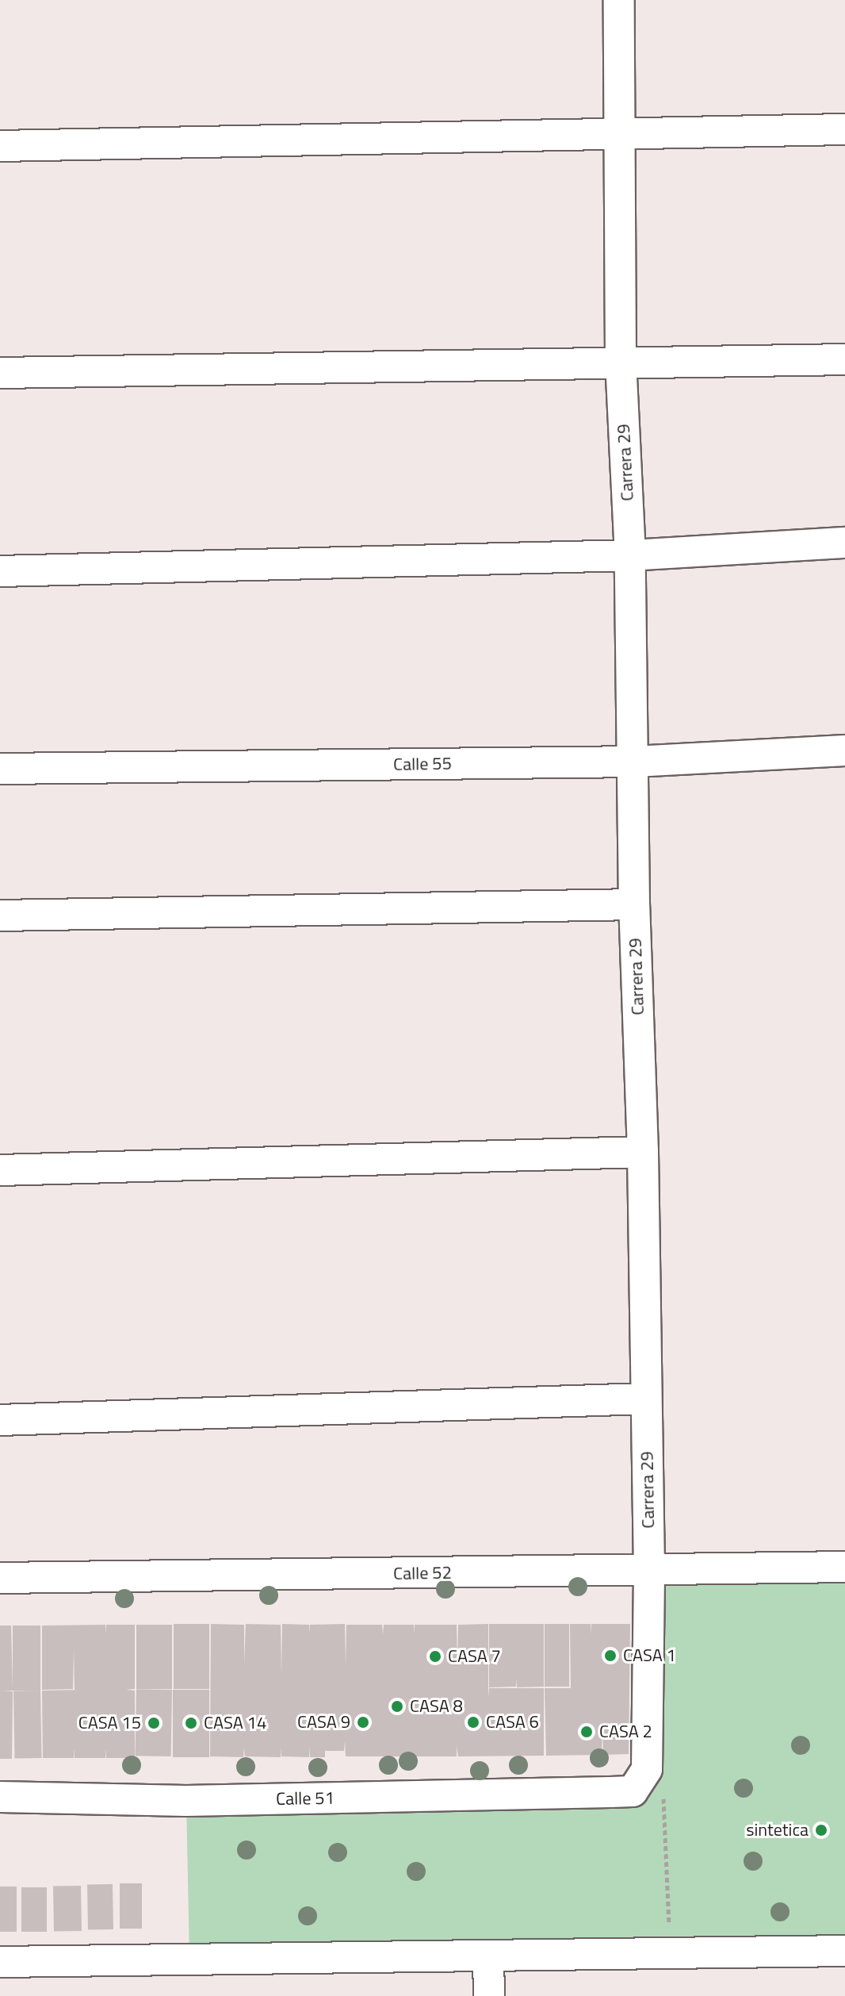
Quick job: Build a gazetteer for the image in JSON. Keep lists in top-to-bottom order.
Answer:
{
  "streets": {
    "street": [
      "Carrera 29",
      "Calle 55",
      "Calle 52",
      "Calle 51"
    ]
  },
  "crossings": [
    ["Carrera 29", "Calle 55"],
    ["Carrera 29", "Calle 52"],
    ["Carrera 29", "Calle 51"]
  ],
  "places": [
    "CASA 1",
    "CASA 7",
    "CASA 8",
    "CASA 9",
    "CASA 6",
    "CASA 15",
    "CASA 14",
    "CASA 2",
    "sintetica"
  ]
}
